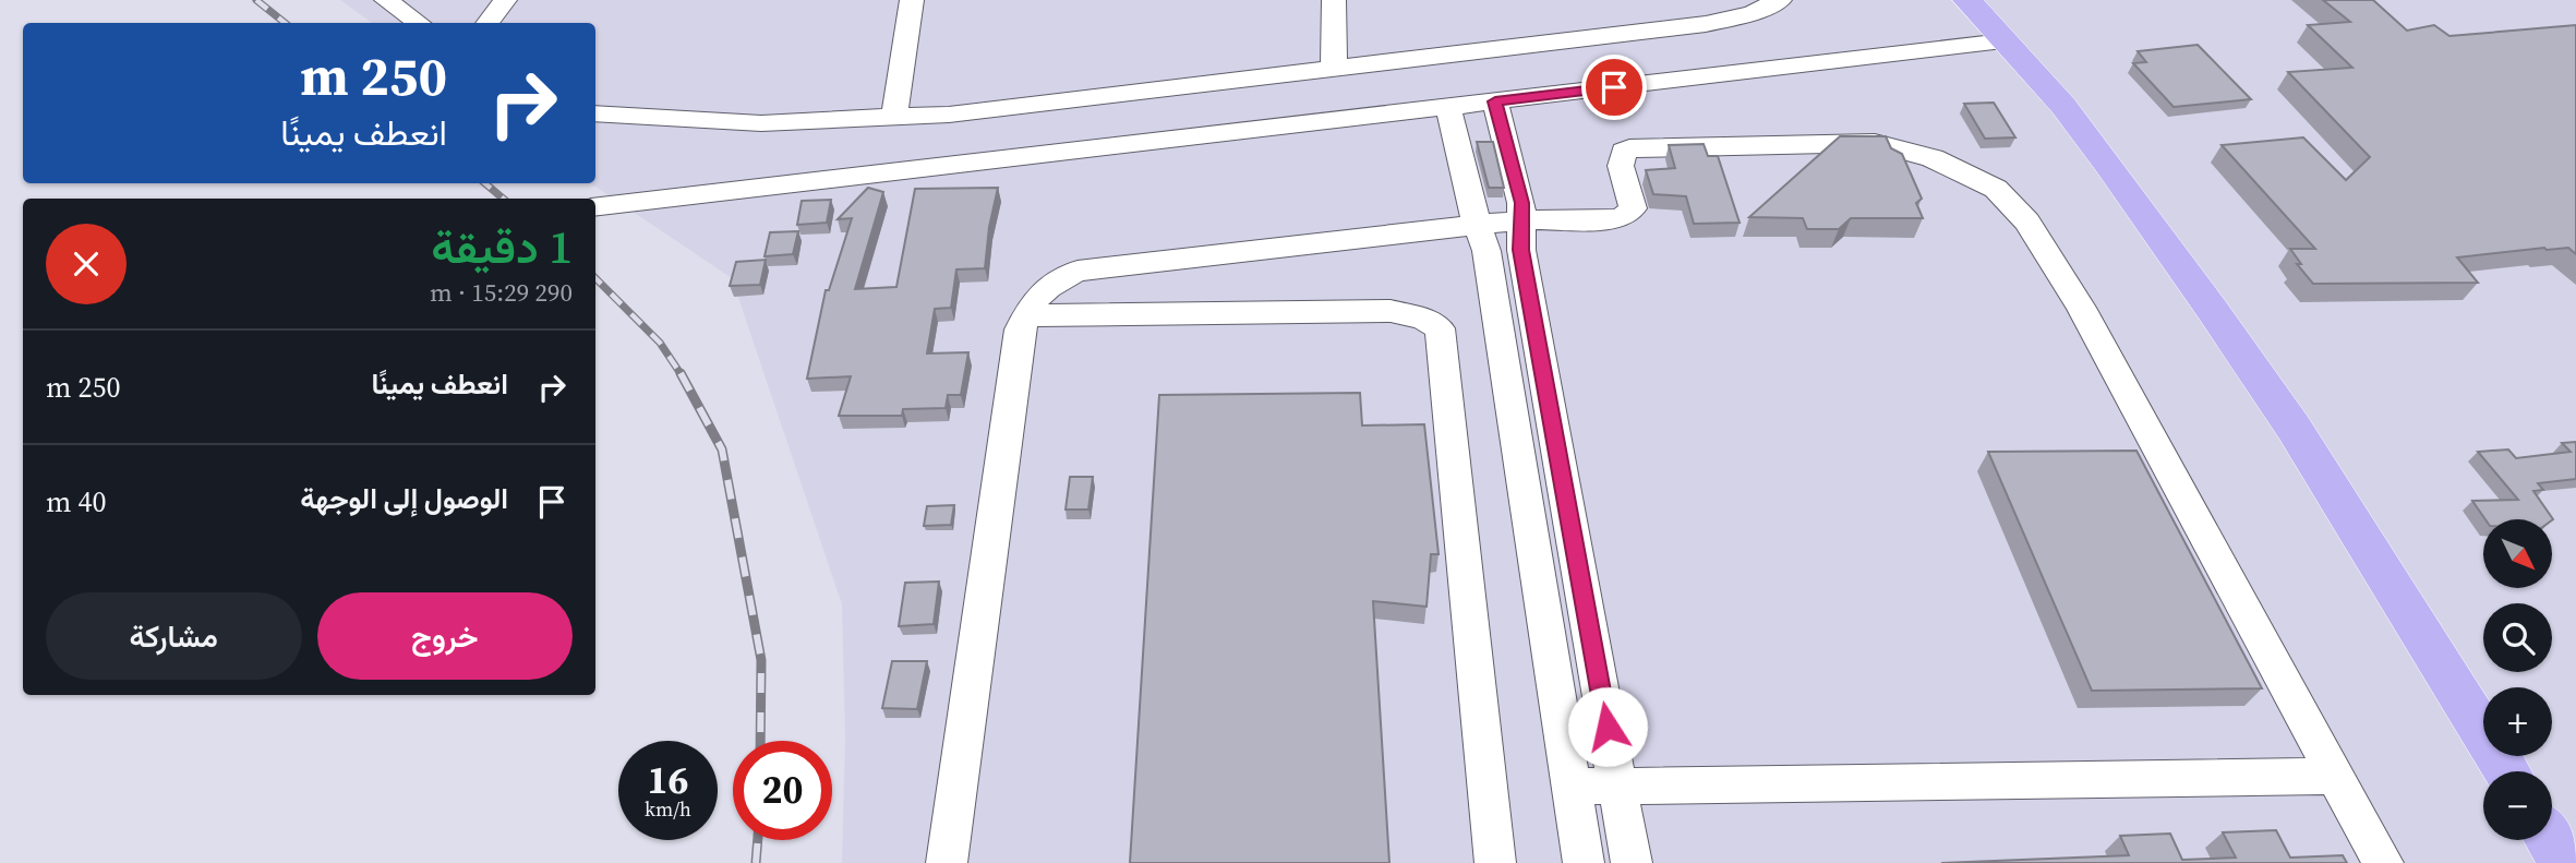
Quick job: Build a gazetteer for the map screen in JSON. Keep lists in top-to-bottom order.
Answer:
{
  "north": "bottom right",
  "page": {
    "turn": ["250 m", "انعطف يمينًا"],
    "heading": ["1 دقيقة", "290 m · 15:29"],
    "list": [
      {
        "name": "انعطف يمينًا",
        "value": "250 m"
      },
      {
        "name": "الوصول إلى الوجهة",
        "value": "40 m"
      }
    ],
    "map_buttons": ["+", "−"],
    "buttons": ["خروج", "مشاركة"],
    "speed": "16 km/h",
    "limit": "20"
  }
}
